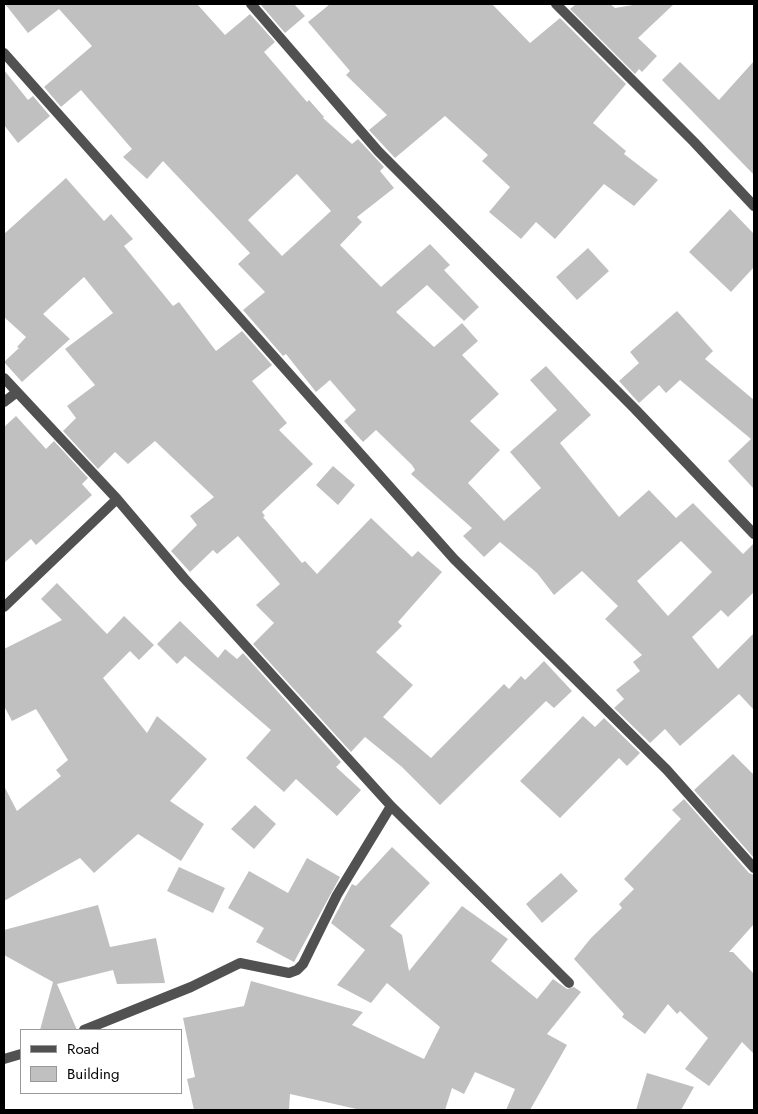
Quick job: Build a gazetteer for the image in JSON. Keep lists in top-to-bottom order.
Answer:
{
  "legend": ["Road", "Building"]
}
